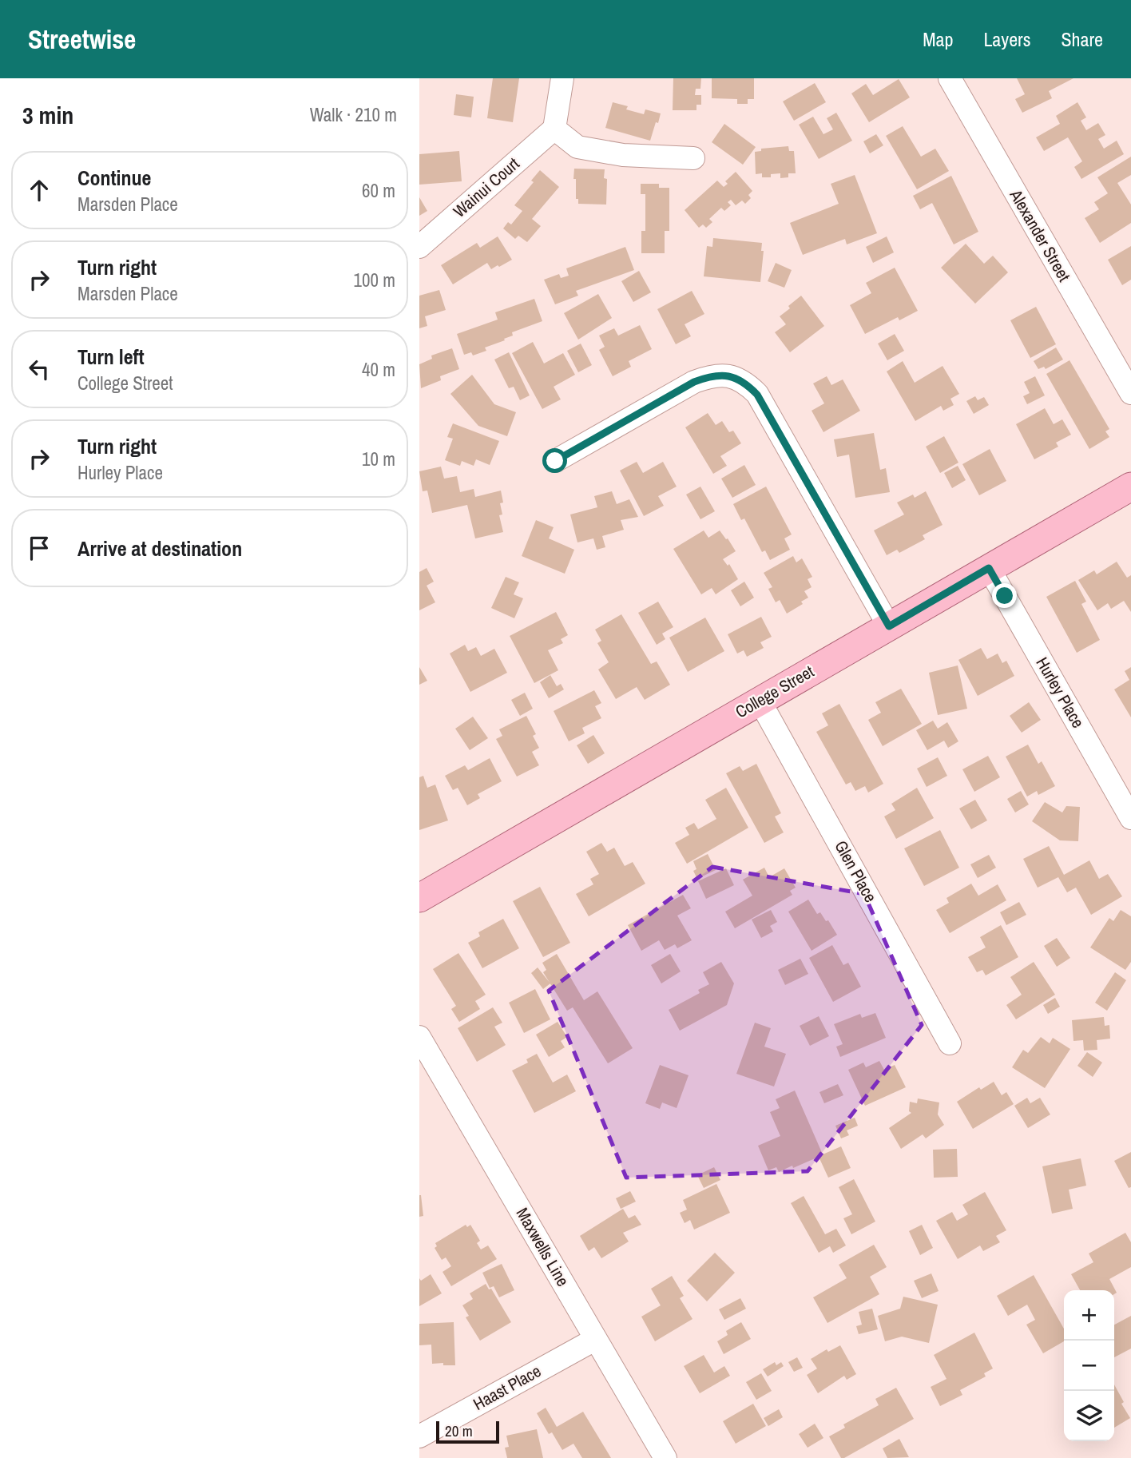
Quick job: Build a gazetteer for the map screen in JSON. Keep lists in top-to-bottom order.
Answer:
{
  "streets": {
    "main road": ["College Street"],
    "street": [
      "Wainui Court",
      "Alexander Street",
      "Hurley Place",
      "Glen Place",
      "Maxwells Line",
      "Haast Place"
    ]
  },
  "crossings": [
    ["College Street", "Hurley Place"],
    ["College Street", "Glen Place"],
    ["Maxwells Line", "Haast Place"]
  ],
  "scale_bar": "20 m",
  "page": {
    "header": "Streetwise",
    "nav": ["Map", "Layers", "Share"],
    "heading": ["3 min", "Walk · 210 m"],
    "list": [
      ["Continue", "Marsden Place", "60 m"],
      ["Turn right", "Marsden Place", "100 m"],
      ["Turn left", "College Street", "40 m"],
      ["Turn right", "Hurley Place", "10 m"],
      "Arrive at destination"
    ],
    "map_buttons": ["+", "−"],
    "scale": "20 m"
  }
}
